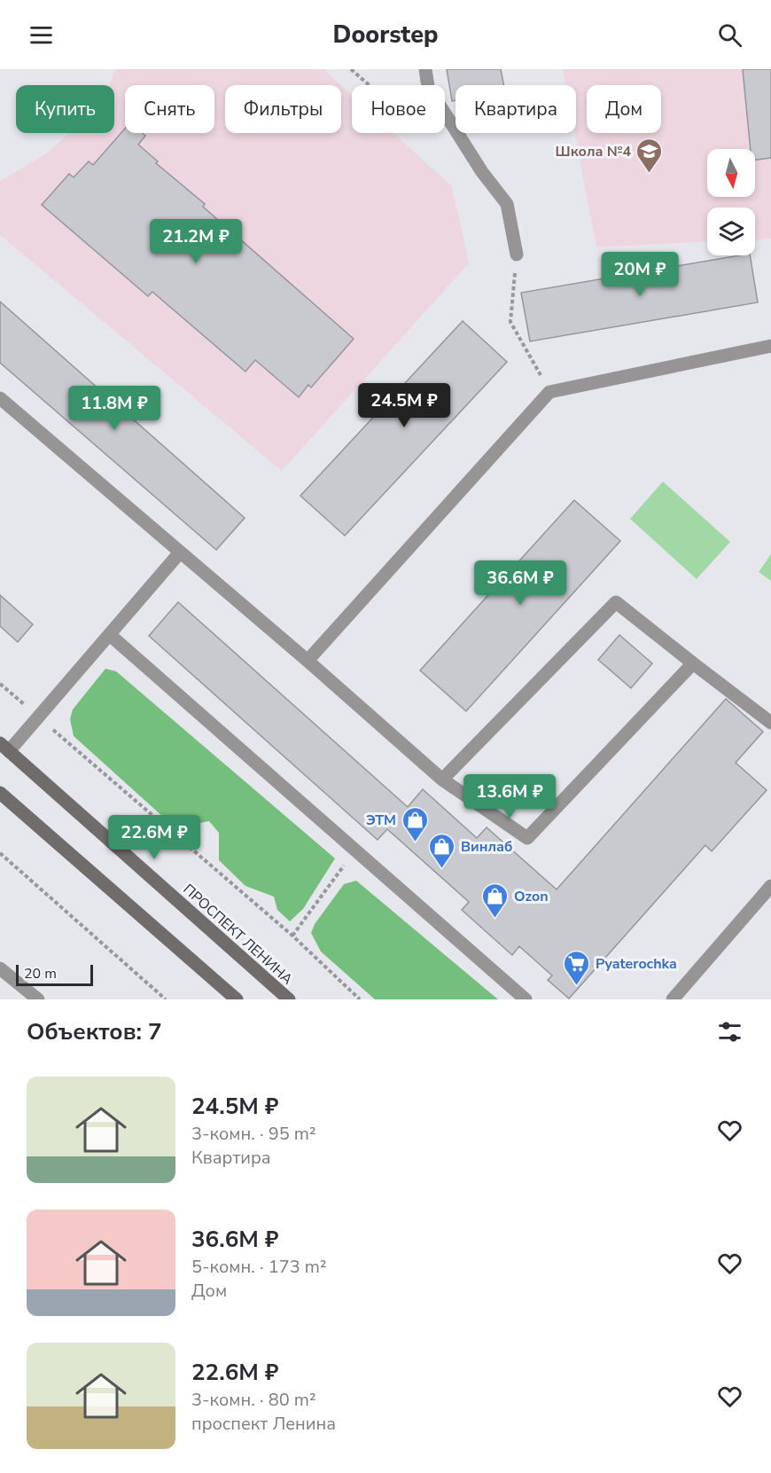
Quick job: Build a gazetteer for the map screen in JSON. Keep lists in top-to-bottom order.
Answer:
{
  "streets": {
    "main road": ["ПРОСПЕКТ ЛЕНИНА"]
  },
  "places": {
    "school or university": ["Школа №4"],
    "shop": ["ЭТМ", "Винлаб", "Ozon"],
    "supermarket": ["Pyaterochka"]
  },
  "scale_bar": "20 m",
  "north": "bottom",
  "page": {
    "header": "Doorstep",
    "chip": [
      "Купить",
      "Снять",
      "Фильтры",
      "Новое",
      "Квартира",
      "Дом"
    ],
    "price": [
      "21.2M ₽",
      "20M ₽",
      "24.5M ₽",
      "11.8M ₽",
      "36.6M ₽",
      "13.6M ₽",
      "22.6M ₽"
    ],
    "scale": "20 m",
    "heading": "Объектов: 7",
    "list": [
      {
        "name": "24.5M ₽",
        "note": "3-комн. · 95 m² · Квартира"
      },
      {
        "name": "36.6M ₽",
        "note": "5-комн. · 173 m² · Дом"
      },
      {
        "name": "22.6M ₽",
        "note": "3-комн. · 80 m² · проспект Ленина"
      }
    ]
  }
}
